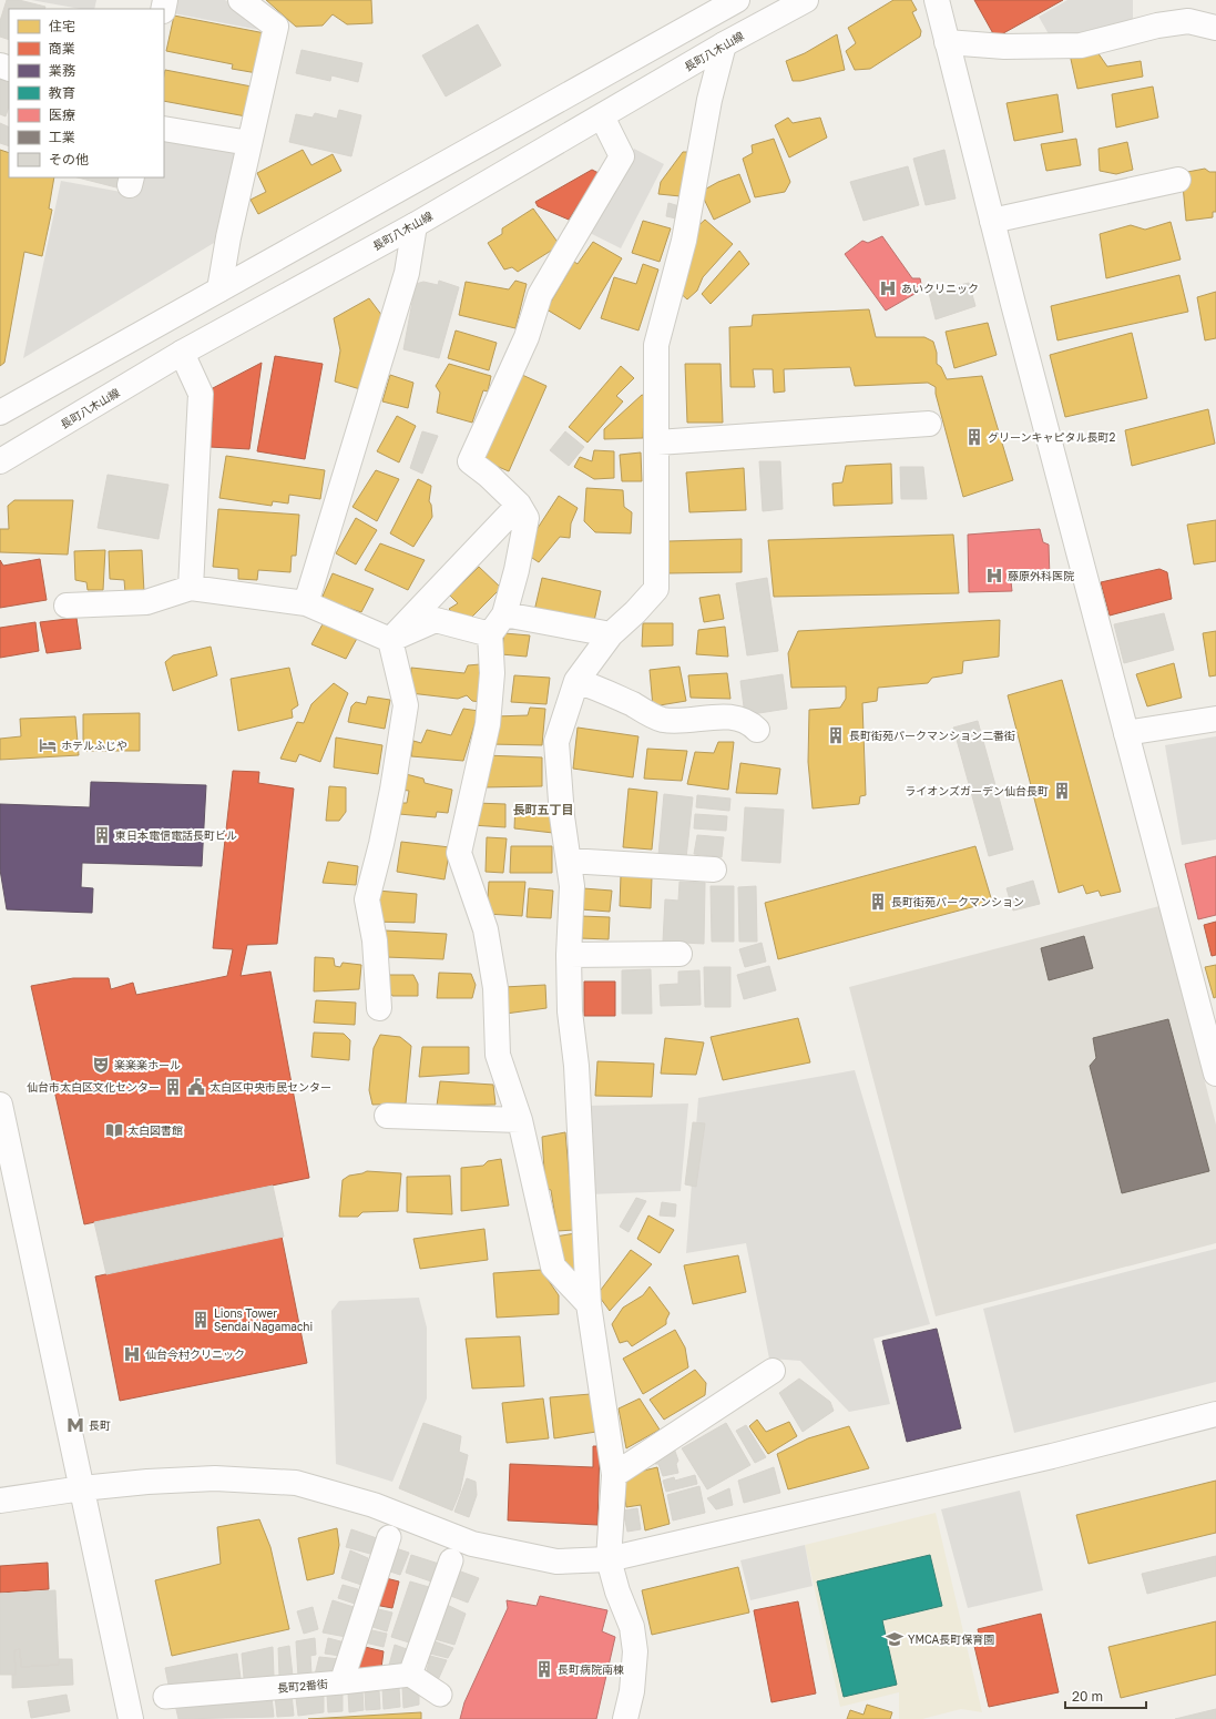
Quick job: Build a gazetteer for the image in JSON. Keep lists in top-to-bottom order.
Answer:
{
  "streets": {
    "street": ["長町八木山線", "長町2番街"]
  },
  "districts": ["長町五丁目"],
  "places": {
    "hospital": ["あいクリニック", "藤原外科医院", "仙台今村クリニック"],
    "building": [
      "グリーンキャピタル長町2",
      "長町街苑パークマンション二番街",
      "ライオンズガーデン仙台長町",
      "東日本電信電話長町ビル",
      "長町街苑パークマンション",
      "仙台市太白区文化センター",
      "Lions Tower Sendai Nagamachi",
      "長町病院南棟"
    ],
    "hotel": ["ホテルふじや"],
    "theatre": ["楽楽楽ホール"],
    "public building": ["太白区中央市民センター"],
    "library": ["太白図書館"],
    "metro station": ["長町"],
    "school or university": ["YMCA長町保育園"]
  },
  "legend": [
    "住宅",
    "商業",
    "業務",
    "教育",
    "医療",
    "工業",
    "その他"
  ],
  "scale_bar": "20 m"
}
